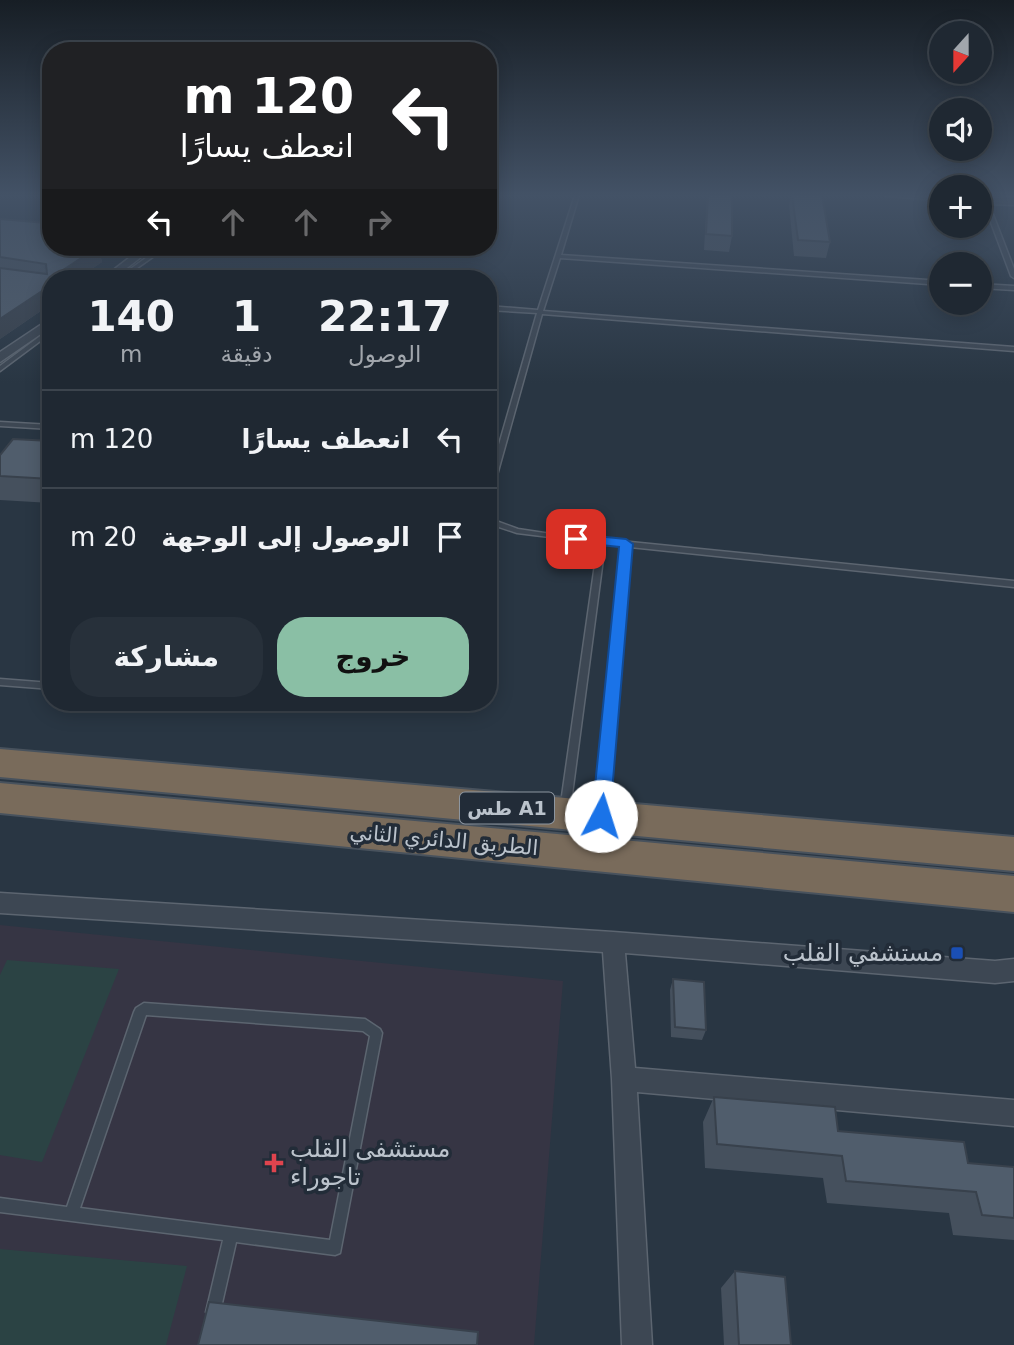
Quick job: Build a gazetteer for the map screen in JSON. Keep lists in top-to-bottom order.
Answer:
{
  "streets": {
    "highway": ["طس A1", "الطريق الدائري الثاني"]
  },
  "places": {
    "transit": ["مستشفي القلب"],
    "health": ["مستشفى القلب تاجوراء"]
  },
  "north": "bottom",
  "page": {
    "map_buttons": ["+", "−"],
    "turn": ["120 m", "انعطف يسارًا"],
    "eta": [
      "22:17",
      "الوصول",
      "1",
      "دقيقة",
      "140",
      "m"
    ],
    "list": [
      {
        "name": "انعطف يسارًا",
        "value": "120 m"
      },
      {
        "name": "الوصول إلى الوجهة",
        "value": "20 m"
      }
    ],
    "buttons": ["خروج", "مشاركة"]
  }
}
